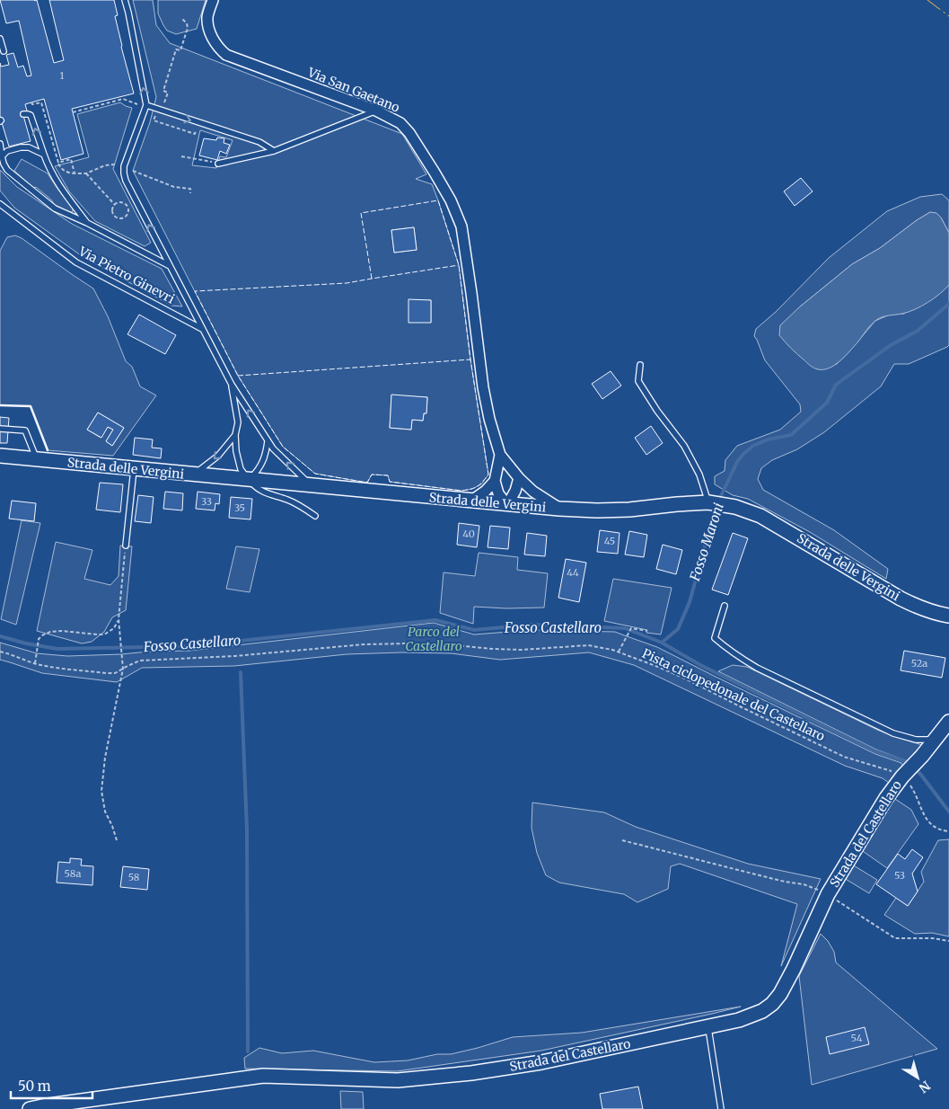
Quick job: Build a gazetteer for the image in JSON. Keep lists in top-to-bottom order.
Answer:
{
  "streets": {
    "street": ["Via San Gaetano", "Strada delle Vergini", "Strada del Castellaro"],
    "lane": ["Via Pietro Ginevri"],
    "path": ["Pista ciclopedonale del Castellaro"]
  },
  "crossings": [
    ["Via San Gaetano", "Strada delle Vergini"],
    ["Via Pietro Ginevri", "Strada delle Vergini"],
    ["Pista ciclopedonale del Castellaro", "Strada del Castellaro"]
  ],
  "one_way": ["Via Pietro Ginevri"],
  "water": ["Fosso Maroni", "Fosso Castellaro"],
  "parks": ["Parco del Castellaro"],
  "house_numbers": [
    "1",
    "33",
    "35",
    "40",
    "45",
    "44",
    "52a",
    "58a",
    "53",
    "58",
    "54"
  ],
  "scale_bar": "50 m",
  "north": "bottom right"
}
